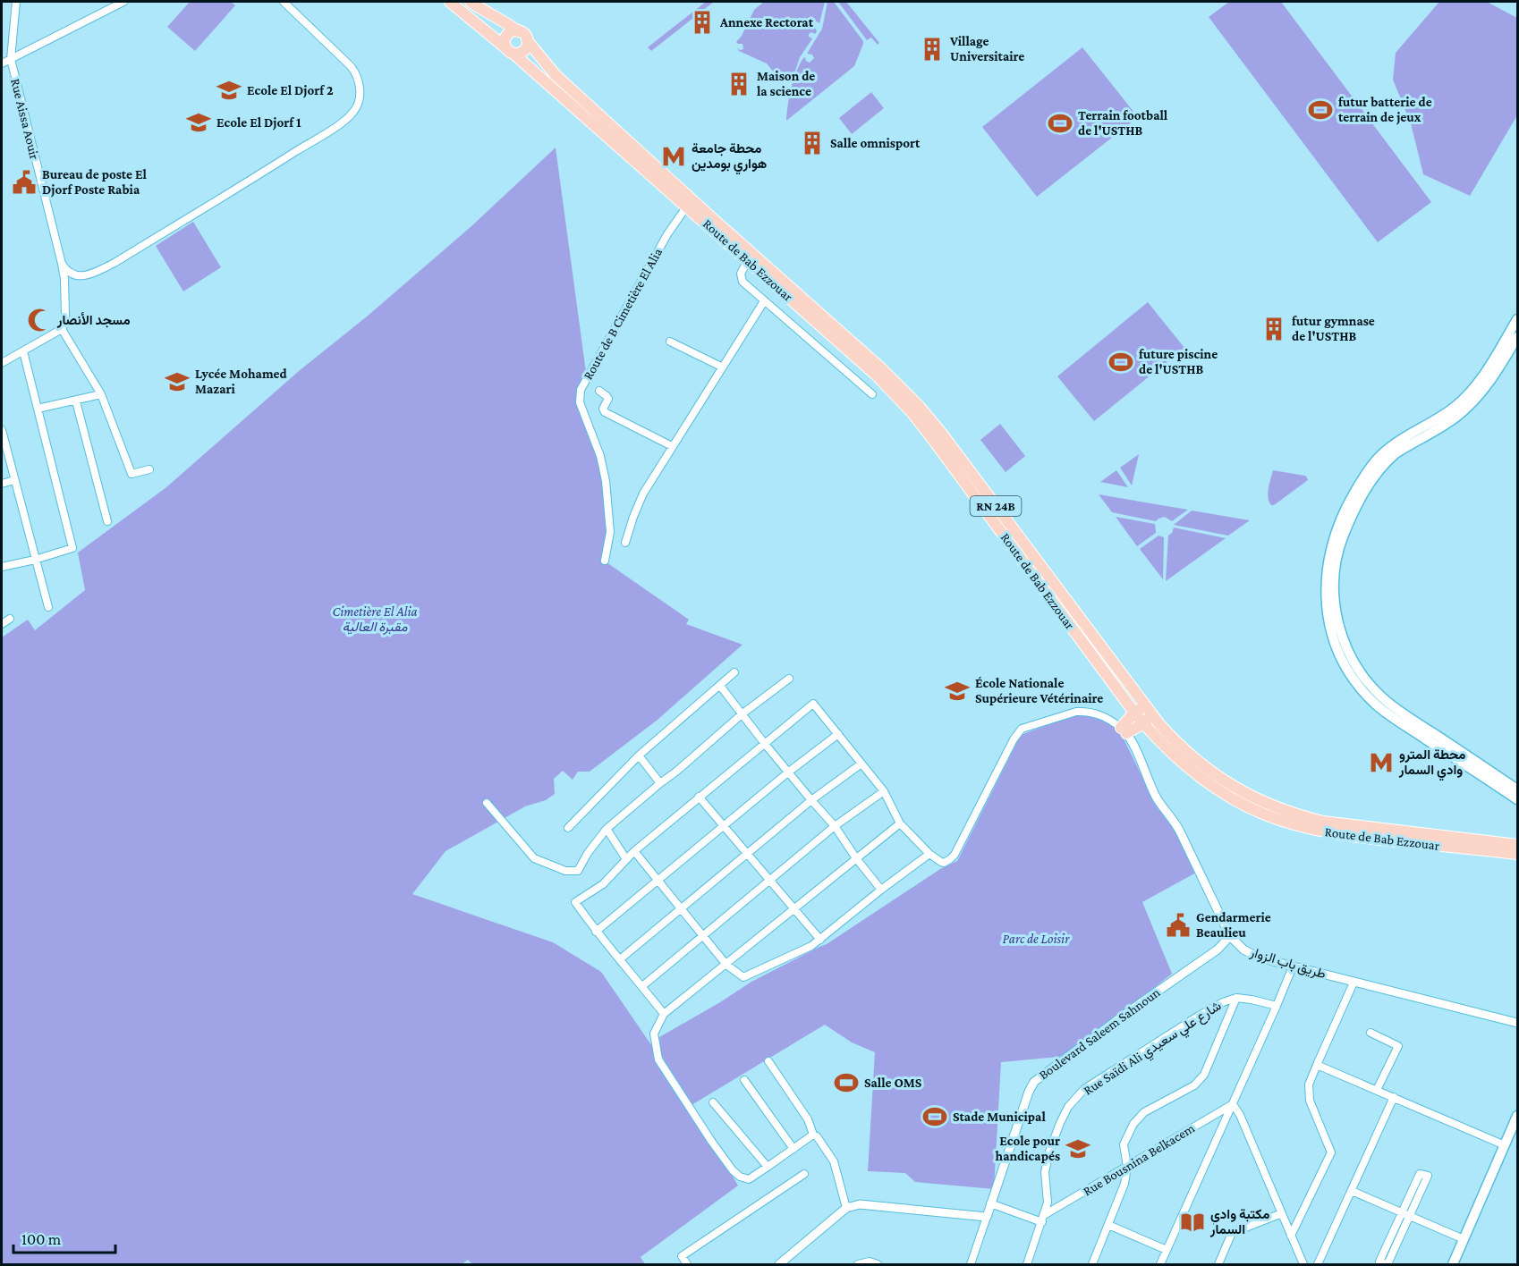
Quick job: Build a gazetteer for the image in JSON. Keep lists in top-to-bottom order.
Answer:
{
  "streets": {
    "main road": ["Route de Bab Ezzouar", "RN 24B"],
    "street": [
      "Rue Aissa Aouir",
      "Route de B Cimetière El Alia",
      "طريق باب الزوار",
      "Boulevard Saleem Sahnoun",
      "Rue Saïdi Ali شارع علي سعيدي",
      "Rue Bousnina Belkacem"
    ]
  },
  "crossings": [
    ["Route de Bab Ezzouar", "Route de B Cimetière El Alia"],
    ["طريق باب الزوار", "Boulevard Saleem Sahnoun"],
    ["Rue Saïdi Ali شارع علي سعيدي", "Rue Bousnina Belkacem"]
  ],
  "parks": ["Cimetière El Alia مقبرة العالية", "Parc de Loisir"],
  "places": {
    "building": [
      "Annexe Rectorat",
      "Village Universitaire",
      "Maison de la science",
      "Salle omnisport",
      "futur gymnase de l'USTHB"
    ],
    "school or university": [
      "Ecole El Djorf 2",
      "Ecole El Djorf 1",
      "Lycée Mohamed Mazari",
      "École Nationale Supérieure Vétérinaire",
      "Ecole pour handicapés"
    ],
    "sports": [
      "futur batterie de terrain de jeux",
      "Terrain football de l'USTHB",
      "future piscine de l'USTHB",
      "Salle OMS",
      "Stade Municipal"
    ],
    "metro station": ["محطة جامعة هواري بومدين", "محطة المترو وادي السمار"],
    "public building": ["Bureau de poste El Djorf Poste Rabia", "Gendarmerie Beaulieu"],
    "mosque": ["مسجد الأنصار"],
    "library": ["مكتبة وادي السمار"]
  },
  "scale_bar": "100 m"
}
